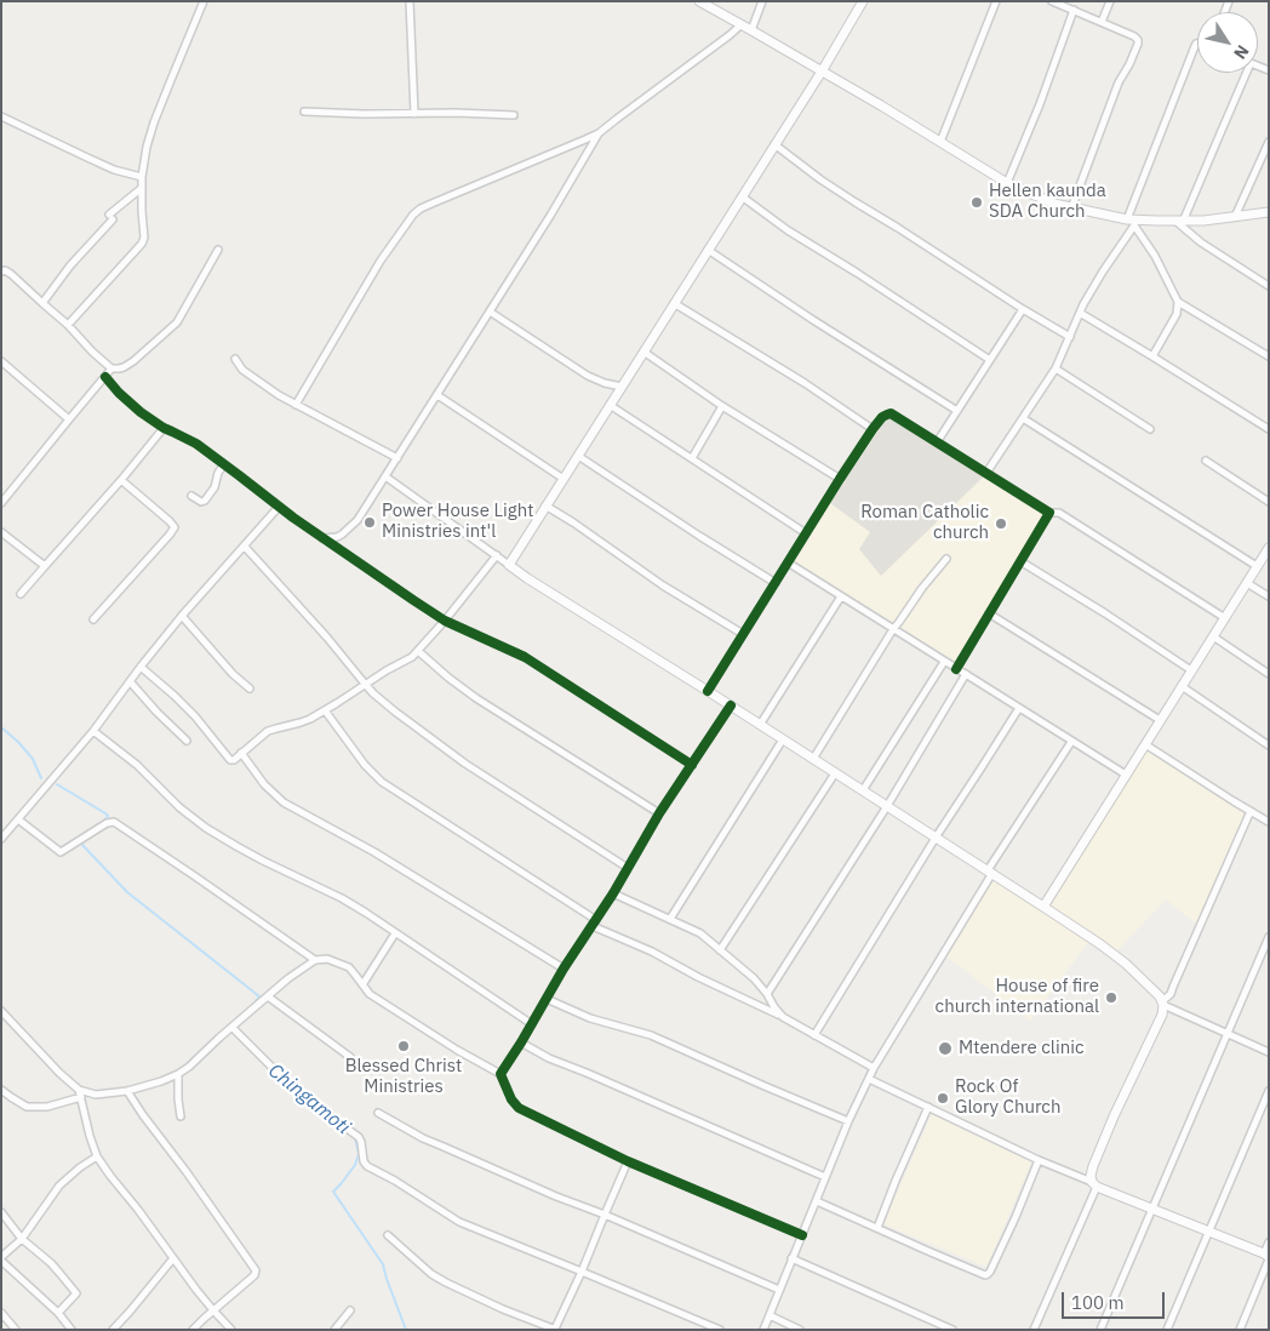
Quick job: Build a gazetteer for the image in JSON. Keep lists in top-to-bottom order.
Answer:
{
  "water": ["Chingamoti"],
  "places": [
    "Hellen kaunda SDA Church",
    "Power House Light Ministries int'l",
    "Roman Catholic church",
    "House of fire church international",
    "Blessed Christ Ministries",
    "Mtendere clinic",
    "Rock Of Glory Church"
  ],
  "scale_bar": "100 m",
  "north": "bottom right"
}
